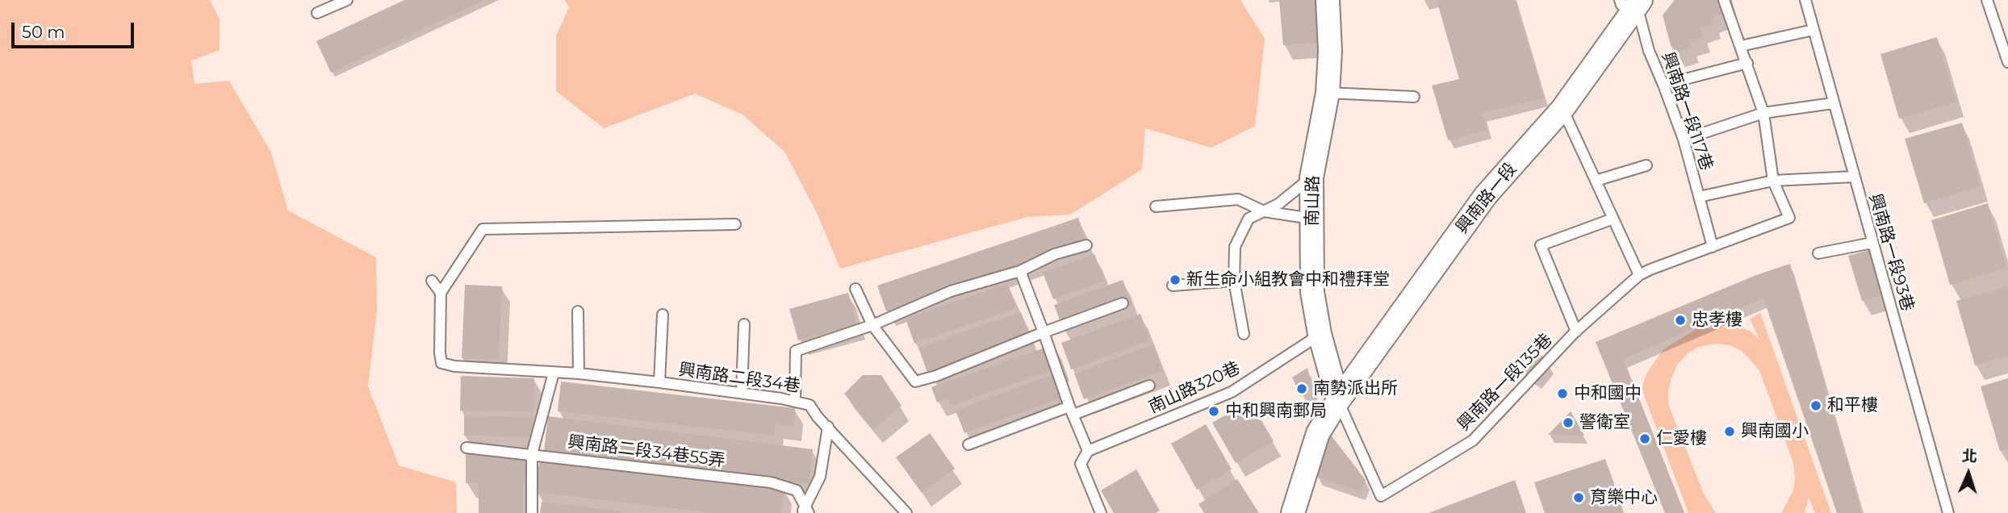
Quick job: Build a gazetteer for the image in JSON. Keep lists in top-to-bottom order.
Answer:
{
  "streets": {
    "street": ["興南路一段", "南山路"],
    "lane": [
      "興南路一段117巷",
      "興南路一段93巷",
      "興南路二段34巷",
      "興南路一段135巷",
      "南山路320巷",
      "興南路二段34巷55弄"
    ]
  },
  "crossings": [
    ["興南路一段117巷", "興南路一段"],
    ["興南路一段117巷", "興南路一段135巷"],
    ["興南路一段", "南山路"],
    ["興南路一段", "興南路一段135巷"],
    ["南山路", "興南路一段135巷"],
    ["南山路", "南山路320巷"]
  ],
  "places": [
    "新生命小組教會中和禮拜堂",
    "忠孝樓",
    "南勢派出所",
    "中和國中",
    "和平樓",
    "中和興南郵局",
    "警衛室",
    "興南國小",
    "仁愛樓",
    "育樂中心"
  ],
  "scale_bar": "50 m",
  "north": "top"
}
